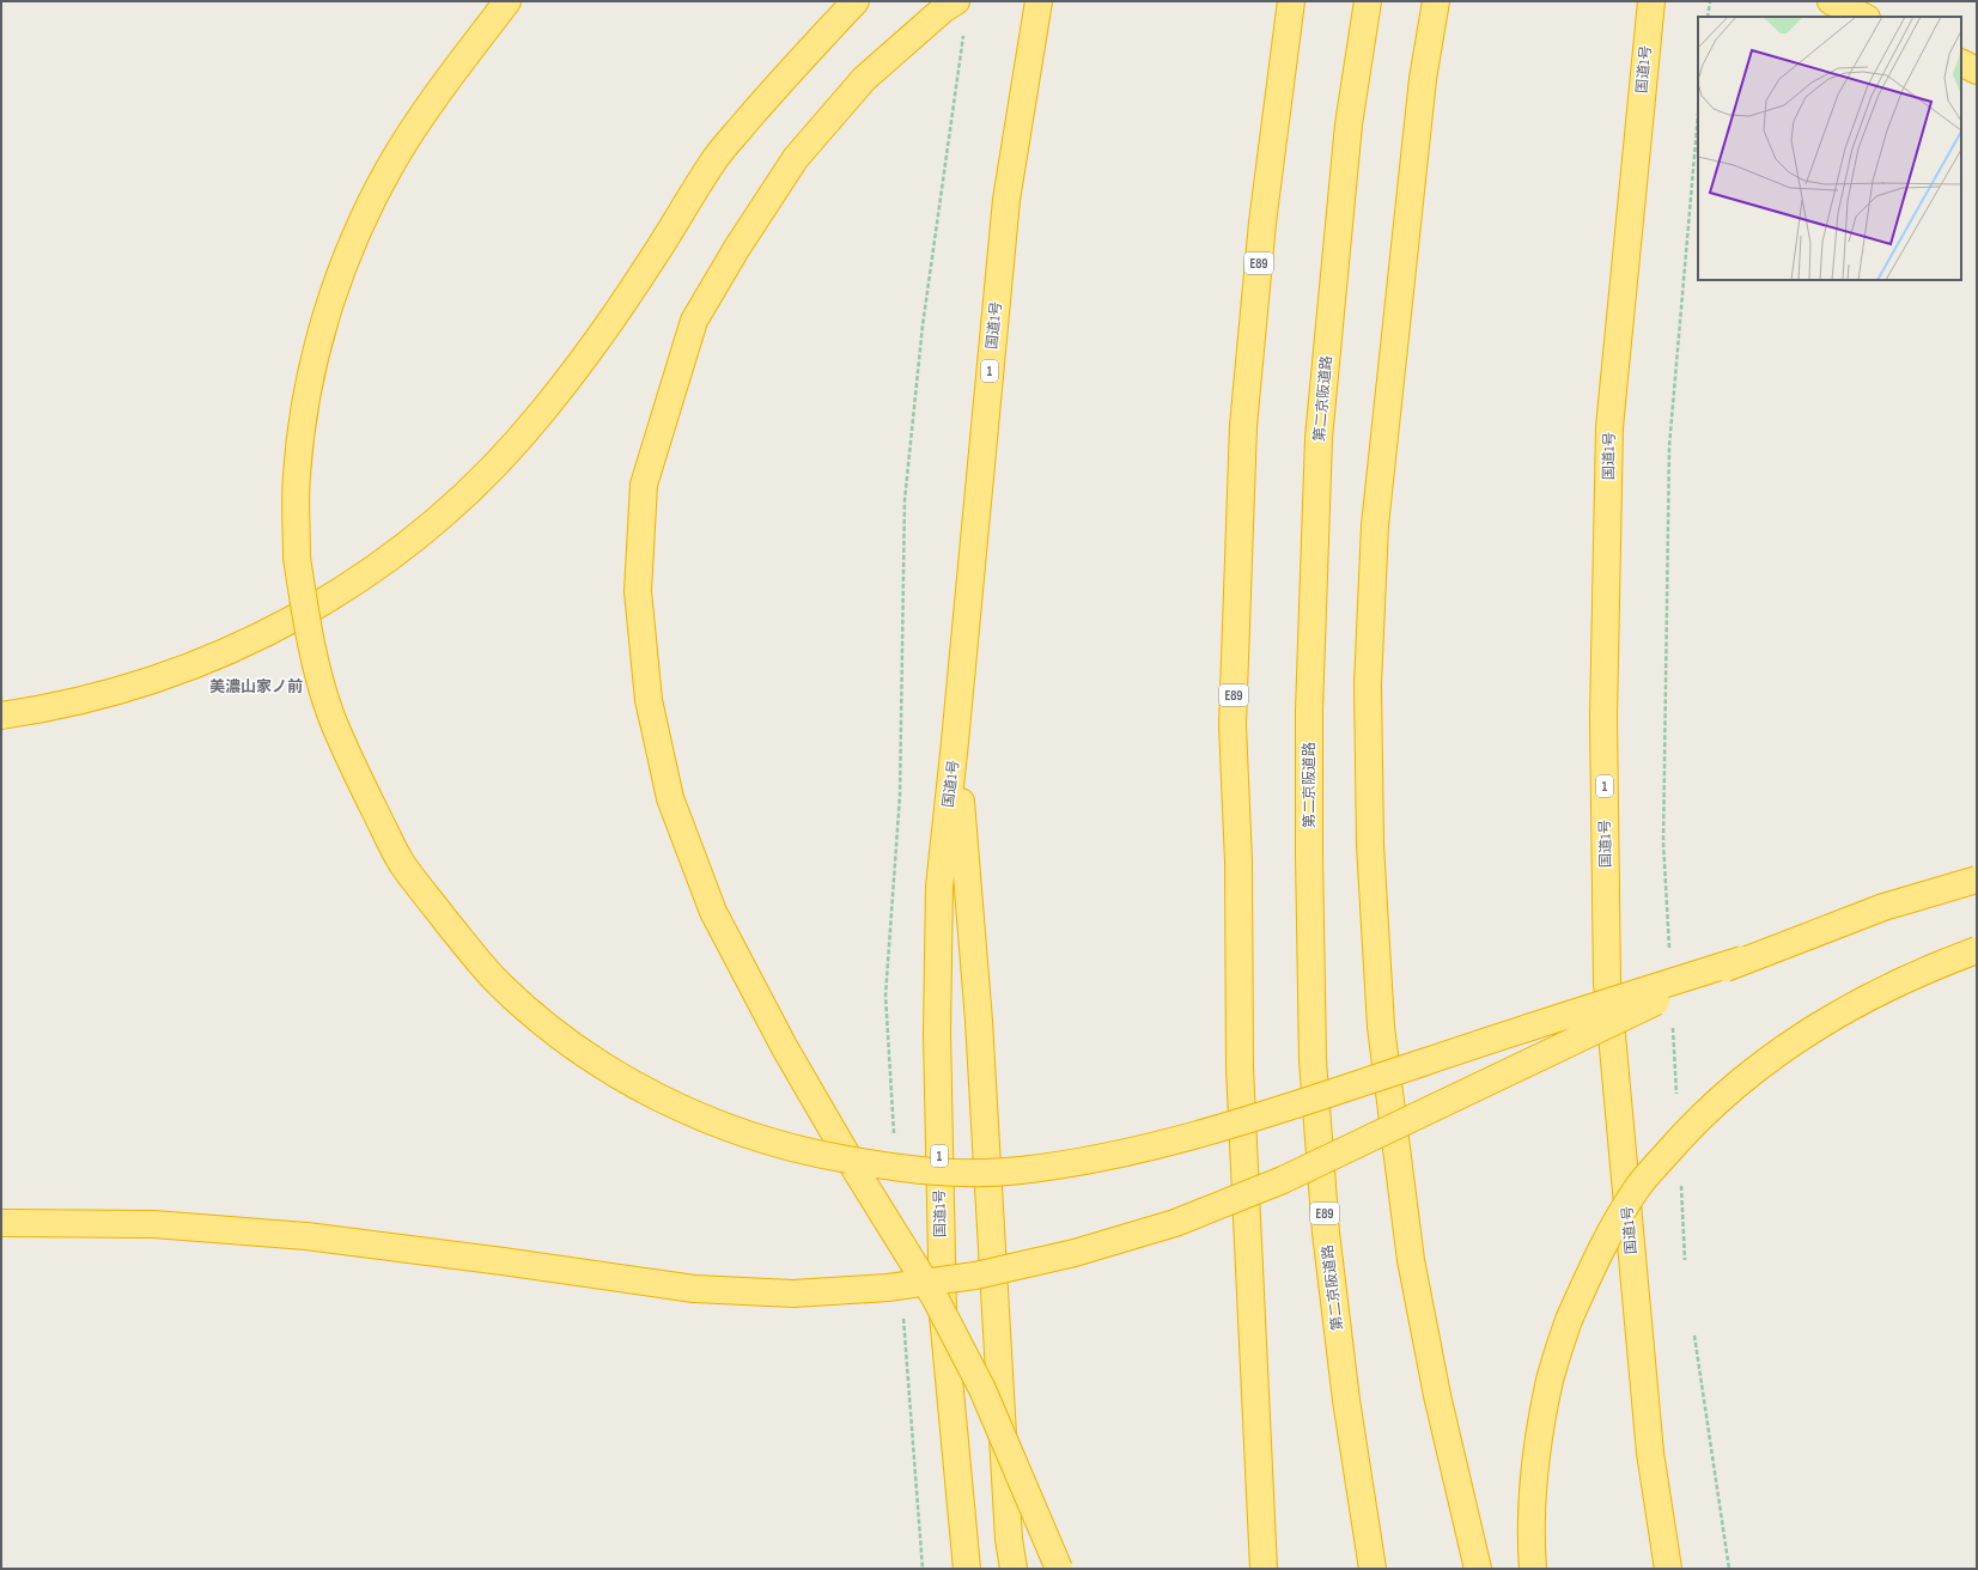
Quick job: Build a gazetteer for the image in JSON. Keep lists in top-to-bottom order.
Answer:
{
  "streets": {
    "highway": [
      "国道1号",
      "E89",
      "1",
      "第二京阪道路"
    ]
  },
  "districts": ["美濃山家ノ前"]
}
